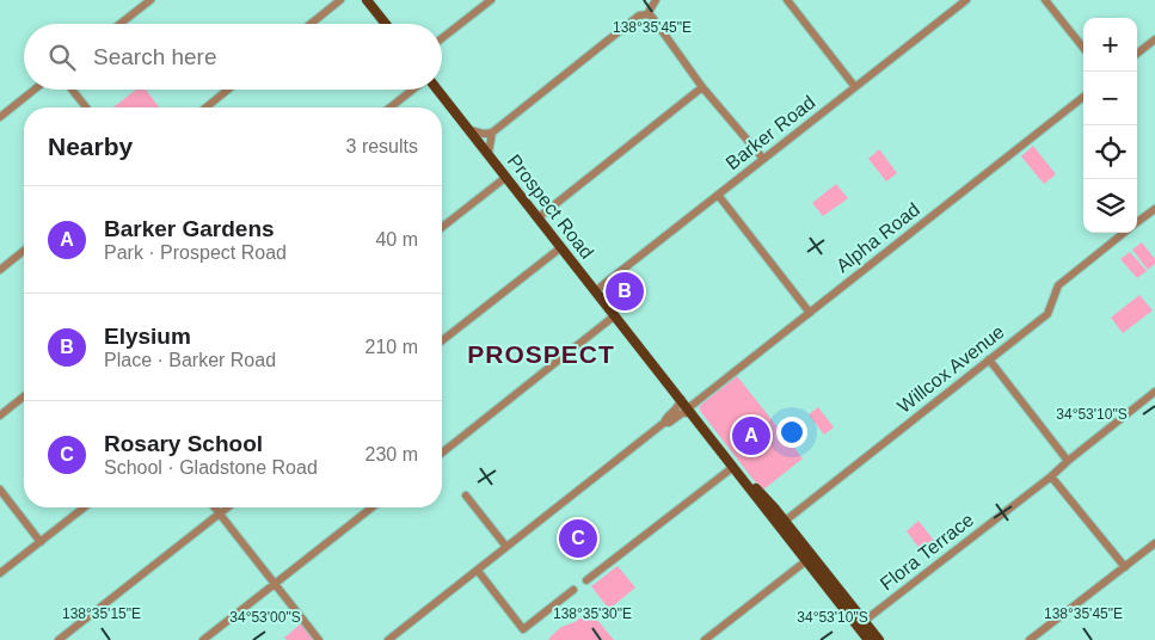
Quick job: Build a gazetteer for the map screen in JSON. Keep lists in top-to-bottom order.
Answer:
{
  "streets": {
    "main road": ["Prospect Road"],
    "street": [
      "Barker Road",
      "Alpha Road",
      "Willcox Avenue",
      "Flora Terrace"
    ]
  },
  "crossings": [
    ["Barker Road", "Prospect Road"],
    ["Prospect Road", "Alpha Road"],
    ["Prospect Road", "Willcox Avenue"],
    ["Prospect Road", "Flora Terrace"]
  ],
  "districts": ["PROSPECT"],
  "page": {
    "map_buttons": ["+", "−"],
    "search": "Search here",
    "heading": ["Nearby", "3 results"],
    "list": [
      {
        "mark": "A",
        "name": "Barker Gardens",
        "note": "Park · Prospect Road",
        "value": "40 m"
      },
      {
        "mark": "B",
        "name": "Elysium",
        "note": "Place · Barker Road",
        "value": "210 m"
      },
      {
        "mark": "C",
        "name": "Rosary School",
        "note": "School · Gladstone Road",
        "value": "230 m"
      }
    ],
    "pins": ["B", "A", "C"]
  },
  "coordinates": [
    "138°35'45\"E",
    "34°53'10\"S",
    "138°35'15\"E",
    "138°35'30\"E",
    "34°53'00\"S"
  ]
}
